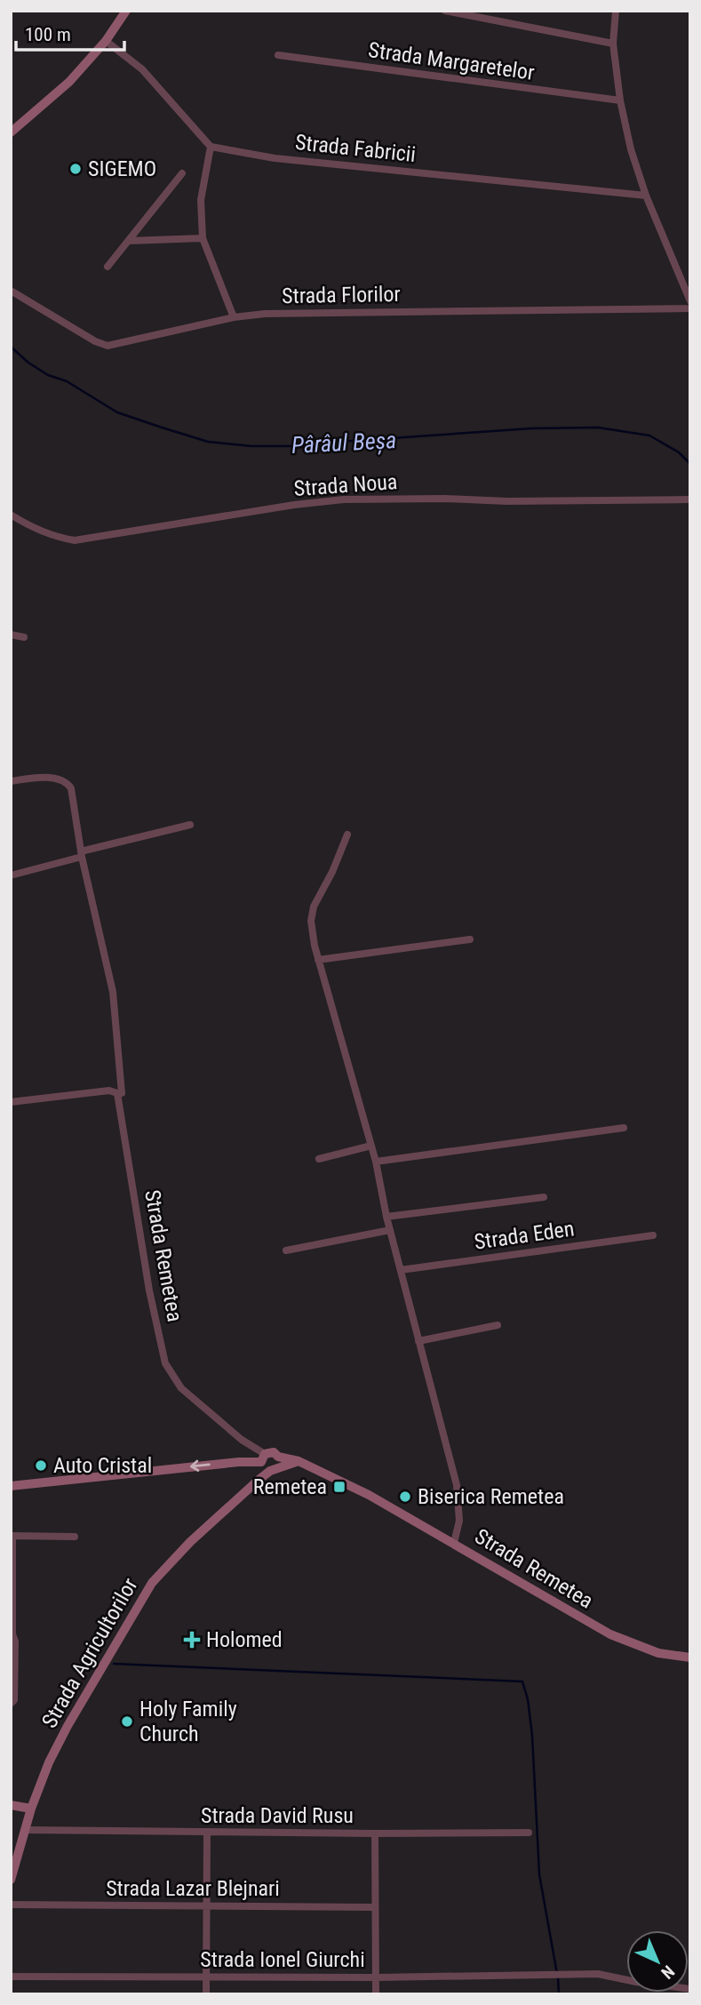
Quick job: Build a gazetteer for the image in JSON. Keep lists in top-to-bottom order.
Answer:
{
  "streets": {
    "street": [
      "Strada Margaretelor",
      "Strada Fabricii",
      "Strada Florilor",
      "Strada Noua",
      "Strada Eden",
      "Strada Remetea",
      "Strada Agricultorilor",
      "Strada David Rusu",
      "Strada Lazar Blejnari",
      "Strada Ionel Giurchi"
    ]
  },
  "crossings": [
    ["Strada Remetea", "Strada Agricultorilor"],
    ["Strada Agricultorilor", "Strada David Rusu"]
  ],
  "water": ["Pârâul Beșa"],
  "places": {
    "other": [
      "SIGEMO",
      "Auto Cristal",
      "Biserica Remetea",
      "Holy Family Church"
    ],
    "transit": ["Remetea"],
    "health": ["Holomed"]
  },
  "scale_bar": "100 m",
  "north": "bottom right"
}
